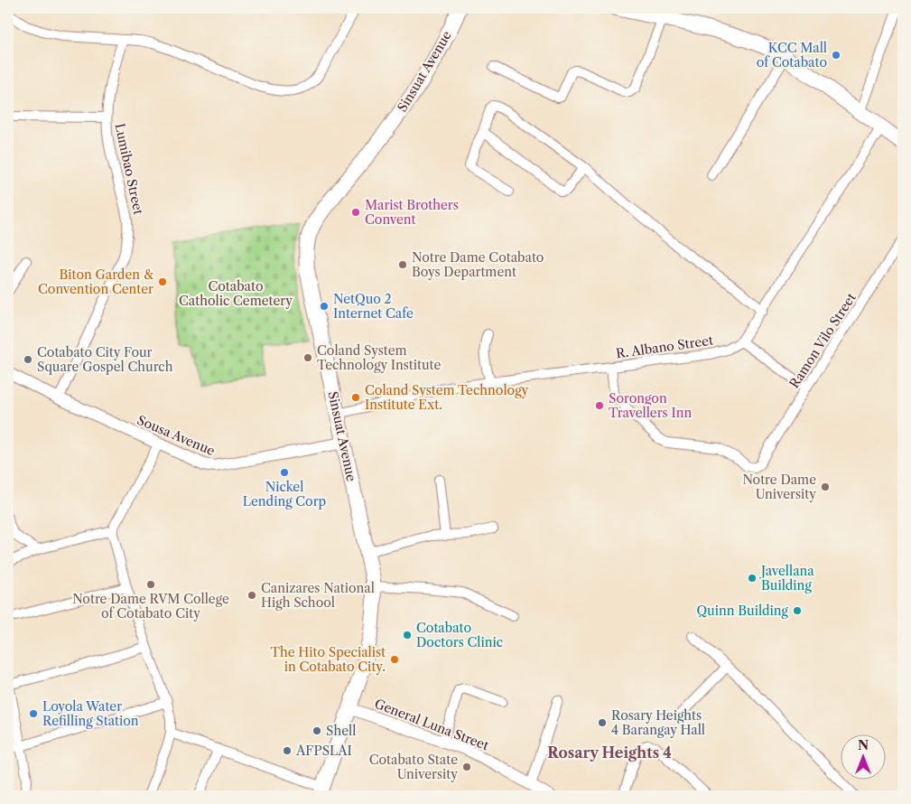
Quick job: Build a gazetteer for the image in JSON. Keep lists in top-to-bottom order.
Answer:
{
  "streets": {
    "main road": ["Sinsuat Avenue"],
    "street": [
      "Lumibao Street",
      "Ramon Vilo Street",
      "R. Albano Street",
      "Sousa Avenue",
      "General Luna Street"
    ]
  },
  "crossings": [
    ["Sinsuat Avenue", "R. Albano Street"],
    ["Sinsuat Avenue", "Sousa Avenue"],
    ["Sinsuat Avenue", "General Luna Street"],
    ["Lumibao Street", "Sousa Avenue"],
    ["Ramon Vilo Street", "R. Albano Street"]
  ],
  "districts": ["Rosary Heights 4"],
  "parks": ["Cotabato Catholic Cemetery"],
  "places": [
    "KCC Mall of Cotabato",
    "Marist Brothers Convent",
    "Notre Dame Cotabato Boys Department",
    "Biton Garden & Convention Center",
    "NetQuo 2 Internet Cafe",
    "Coland System Technology Institute",
    "Cotabato City Four Square Gospel Church",
    "Coland System Technology Institute Ext.",
    "Sorongon Travellers Inn",
    "Nickel Lending Corp",
    "Notre Dame University",
    "Javellana Building",
    "Notre Dame RVM College of Cotabato City",
    "Canizares National High School",
    "Quinn Building",
    "Cotabato Doctors Clinic",
    "The Hito Specialist in Cotabato City.",
    "Loyola Water Refilling Station",
    "Rosary Heights 4 Barangay Hall",
    "Shell",
    "AFPSLAI",
    "Cotabato State University"
  ],
  "north": "top"
}
